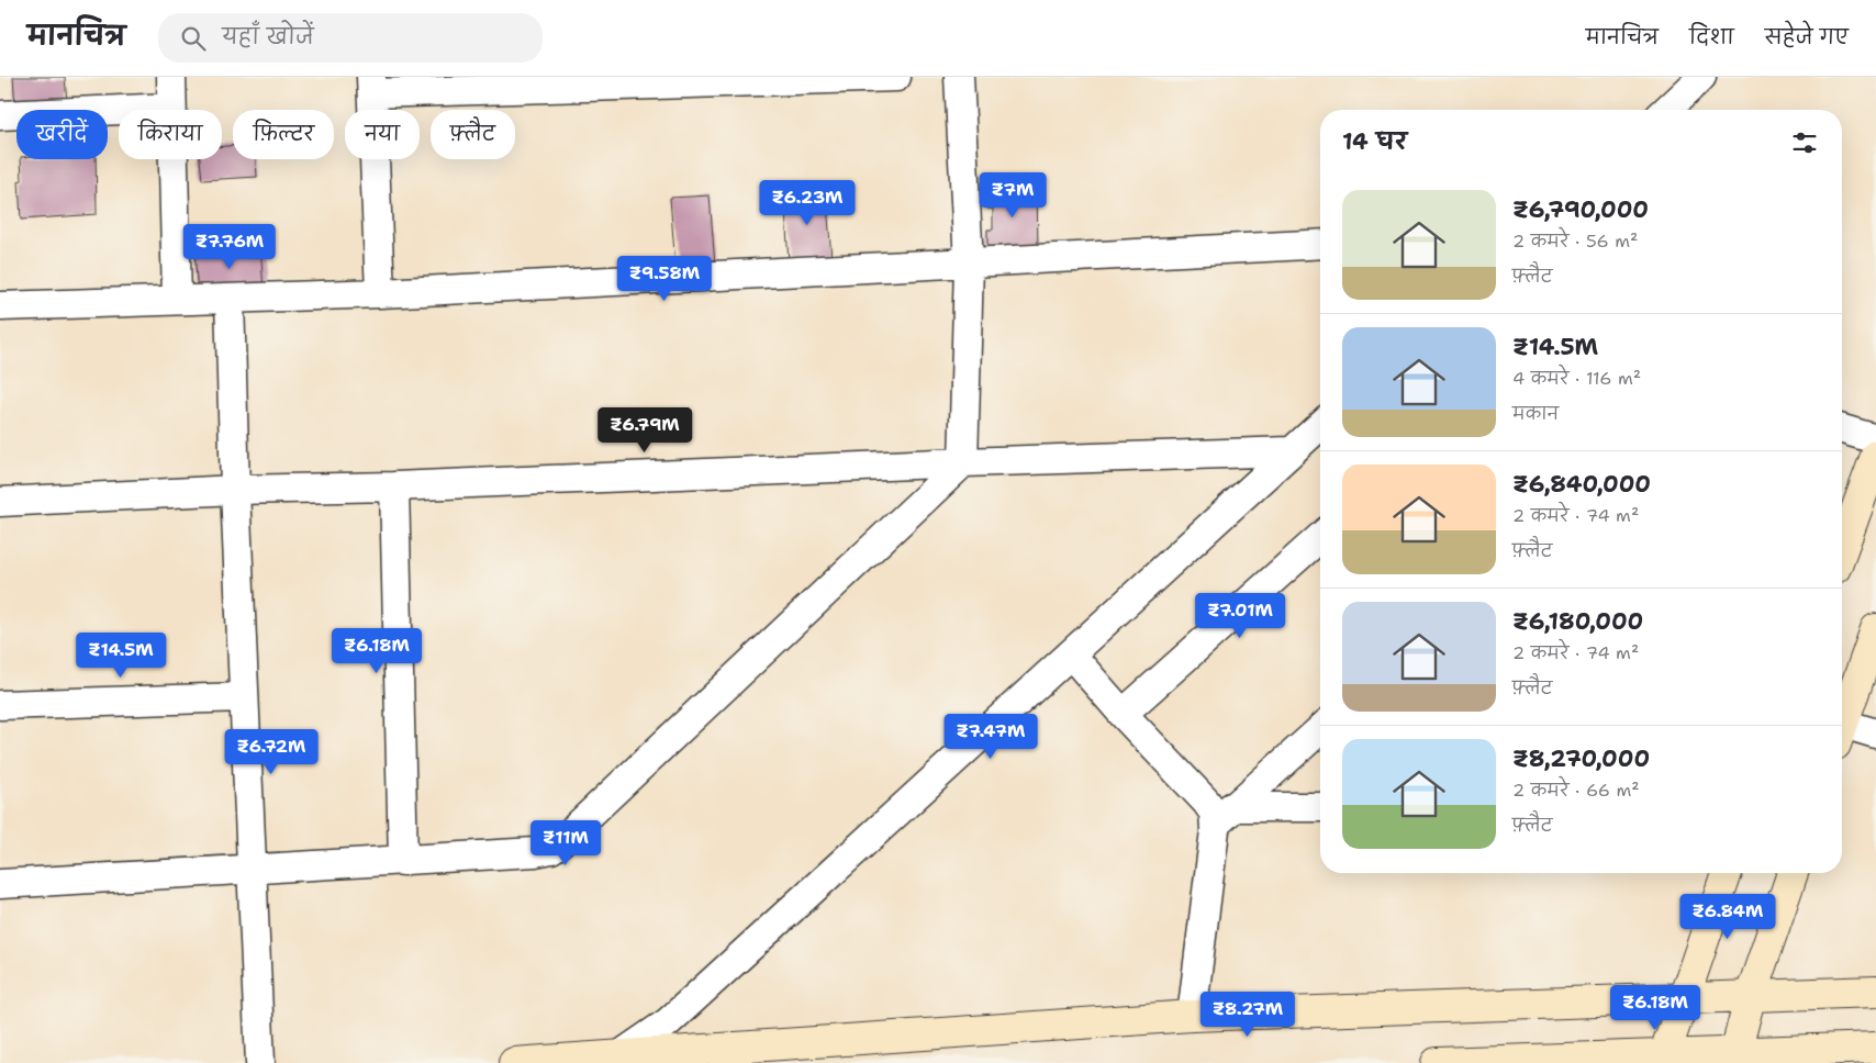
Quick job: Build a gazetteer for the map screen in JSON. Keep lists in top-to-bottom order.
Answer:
{
  "page": {
    "header": "मानचित्र",
    "search": "यहाँ खोजें",
    "nav": ["मानचित्र", "दिशा", "सहेजे गए"],
    "chip": [
      "खरीदें",
      "किराया",
      "फ़िल्टर",
      "नया",
      "फ़्लैट"
    ],
    "heading": "14 घर",
    "price": [
      "₹7M",
      "₹6.23M",
      "₹7.76M",
      "₹9.58M",
      "₹6.79M",
      "₹7.01M",
      "₹6.18M",
      "₹14.5M",
      "₹7.47M",
      "₹6.72M",
      "₹11M",
      "₹6.84M",
      "₹6.18M",
      "₹8.27M"
    ],
    "list": [
      {
        "name": "₹6,790,000",
        "note": "2 कमरे · 56 m² · फ़्लैट"
      },
      {
        "name": "₹14.5M",
        "note": "4 कमरे · 116 m² · मकान"
      },
      {
        "name": "₹6,840,000",
        "note": "2 कमरे · 74 m² · फ़्लैट"
      },
      {
        "name": "₹6,180,000",
        "note": "2 कमरे · 74 m² · फ़्लैट"
      },
      {
        "name": "₹8,270,000",
        "note": "2 कमरे · 66 m² · फ़्लैट"
      }
    ]
  }
}
